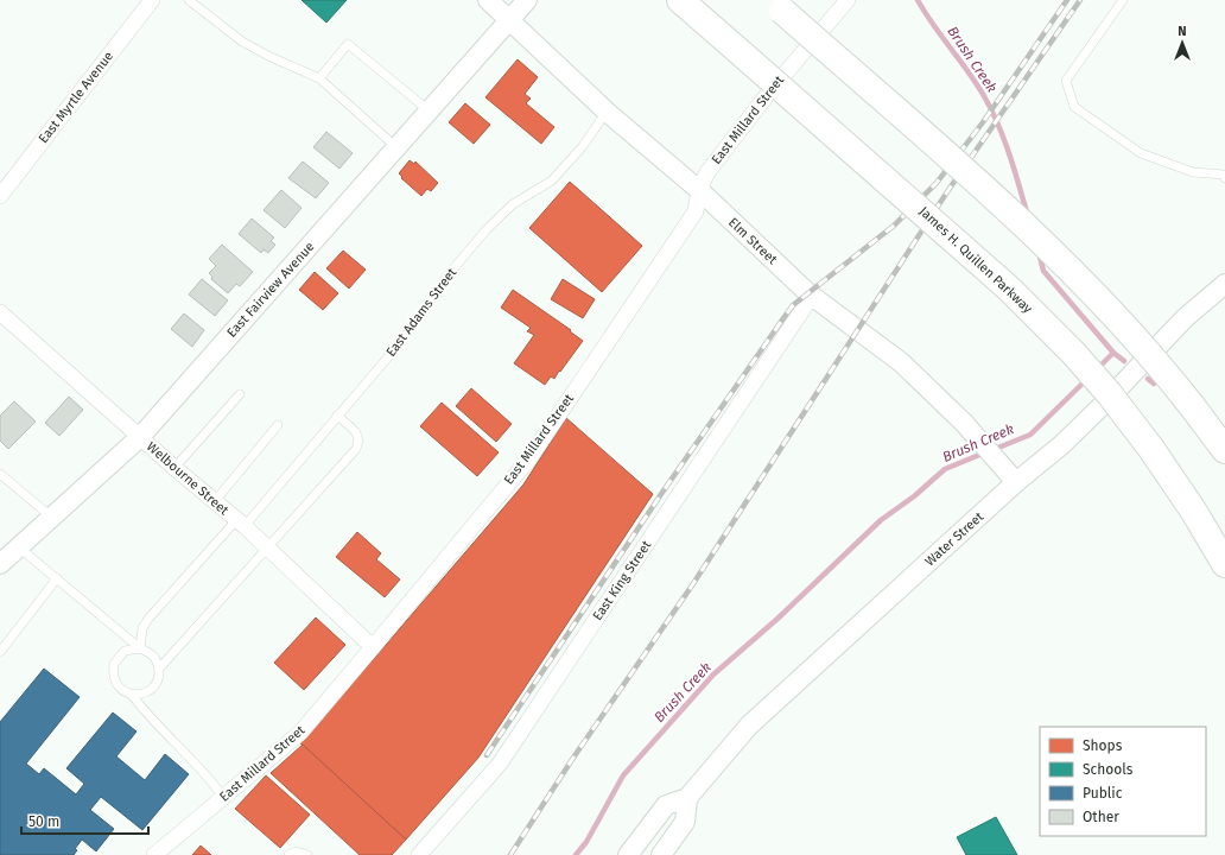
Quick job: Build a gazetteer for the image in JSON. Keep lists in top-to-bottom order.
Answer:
{
  "streets": {
    "highway": ["James H. Quillen Parkway"],
    "street": [
      "East Myrtle Avenue",
      "East Millard Street",
      "Elm Street",
      "East Fairview Avenue",
      "Welbourne Street",
      "Water Street",
      "East King Street"
    ],
    "lane": ["East Adams Street"]
  },
  "crossings": [
    ["East Millard Street", "Elm Street"],
    ["East Millard Street", "Welbourne Street"],
    ["Elm Street", "East Fairview Avenue"],
    ["Elm Street", "East Adams Street"],
    ["Elm Street", "Water Street"],
    ["Elm Street", "East King Street"],
    ["East Fairview Avenue", "Welbourne Street"],
    ["East Adams Street", "Welbourne Street"]
  ],
  "water": ["Brush Creek"],
  "legend": [
    "Shops",
    "Schools",
    "Public",
    "Other"
  ],
  "scale_bar": "50 m",
  "north": "top"
}
